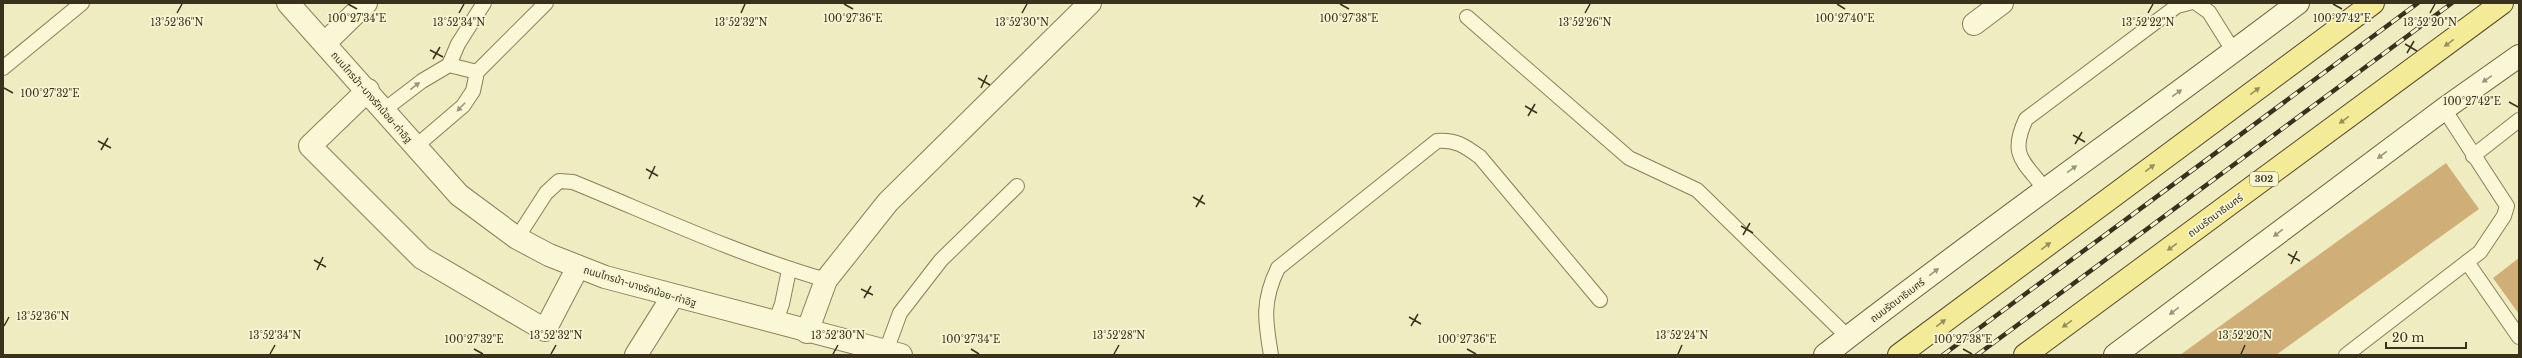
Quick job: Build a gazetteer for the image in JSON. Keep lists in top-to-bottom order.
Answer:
{
  "streets": {
    "main road": ["302", "ถนนรัตนาธิเบศร์"],
    "street": ["ถนนไทรม้า-บางรักน้อย-ท่าอิฐ"]
  },
  "scale_bar": "20 m",
  "coordinates": [
    "100°27'42\"E",
    "100°27'34\"E",
    "100°27'36\"E",
    "100°27'38\"E",
    "100°27'40\"E",
    "13°52'20\"N",
    "13°52'36\"N",
    "13°52'34\"N",
    "13°52'32\"N",
    "13°52'30\"N",
    "13°52'26\"N",
    "13°52'22\"N",
    "100°27'32\"E",
    "13°52'28\"N",
    "13°52'24\"N"
  ]
}
